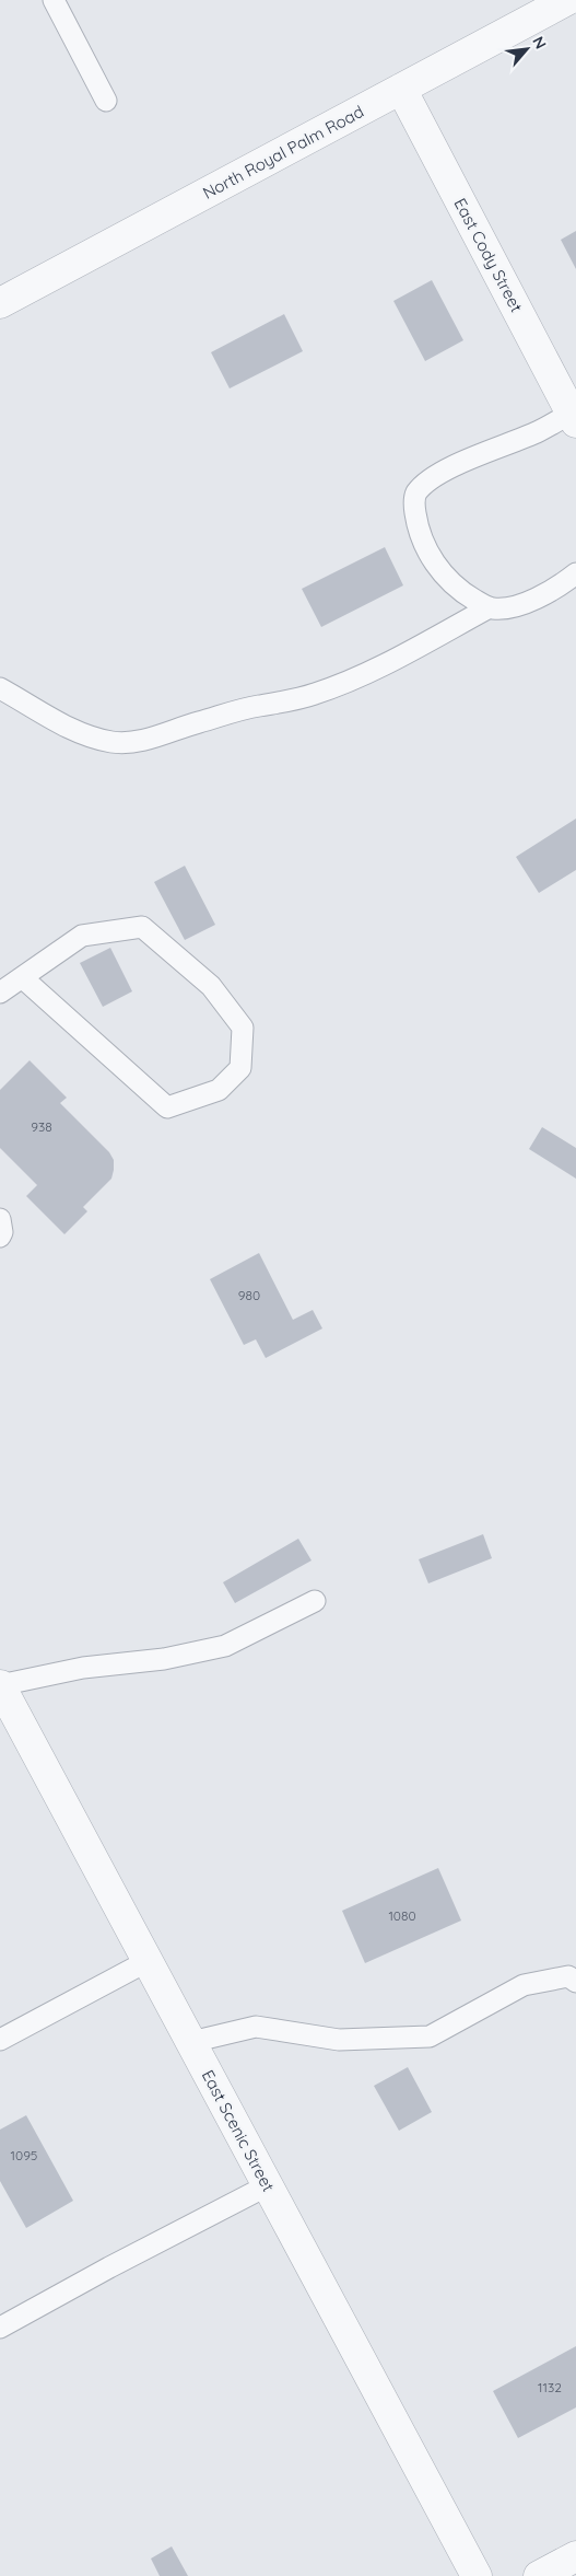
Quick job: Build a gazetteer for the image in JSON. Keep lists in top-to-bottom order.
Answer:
{
  "streets": {
    "street": ["North Royal Palm Road", "East Cody Street", "East Scenic Street"]
  },
  "crossings": [
    ["North Royal Palm Road", "East Cody Street"]
  ],
  "house_numbers": [
    "938",
    "980",
    "1080",
    "1095",
    "1132"
  ],
  "north": "top right"
}
